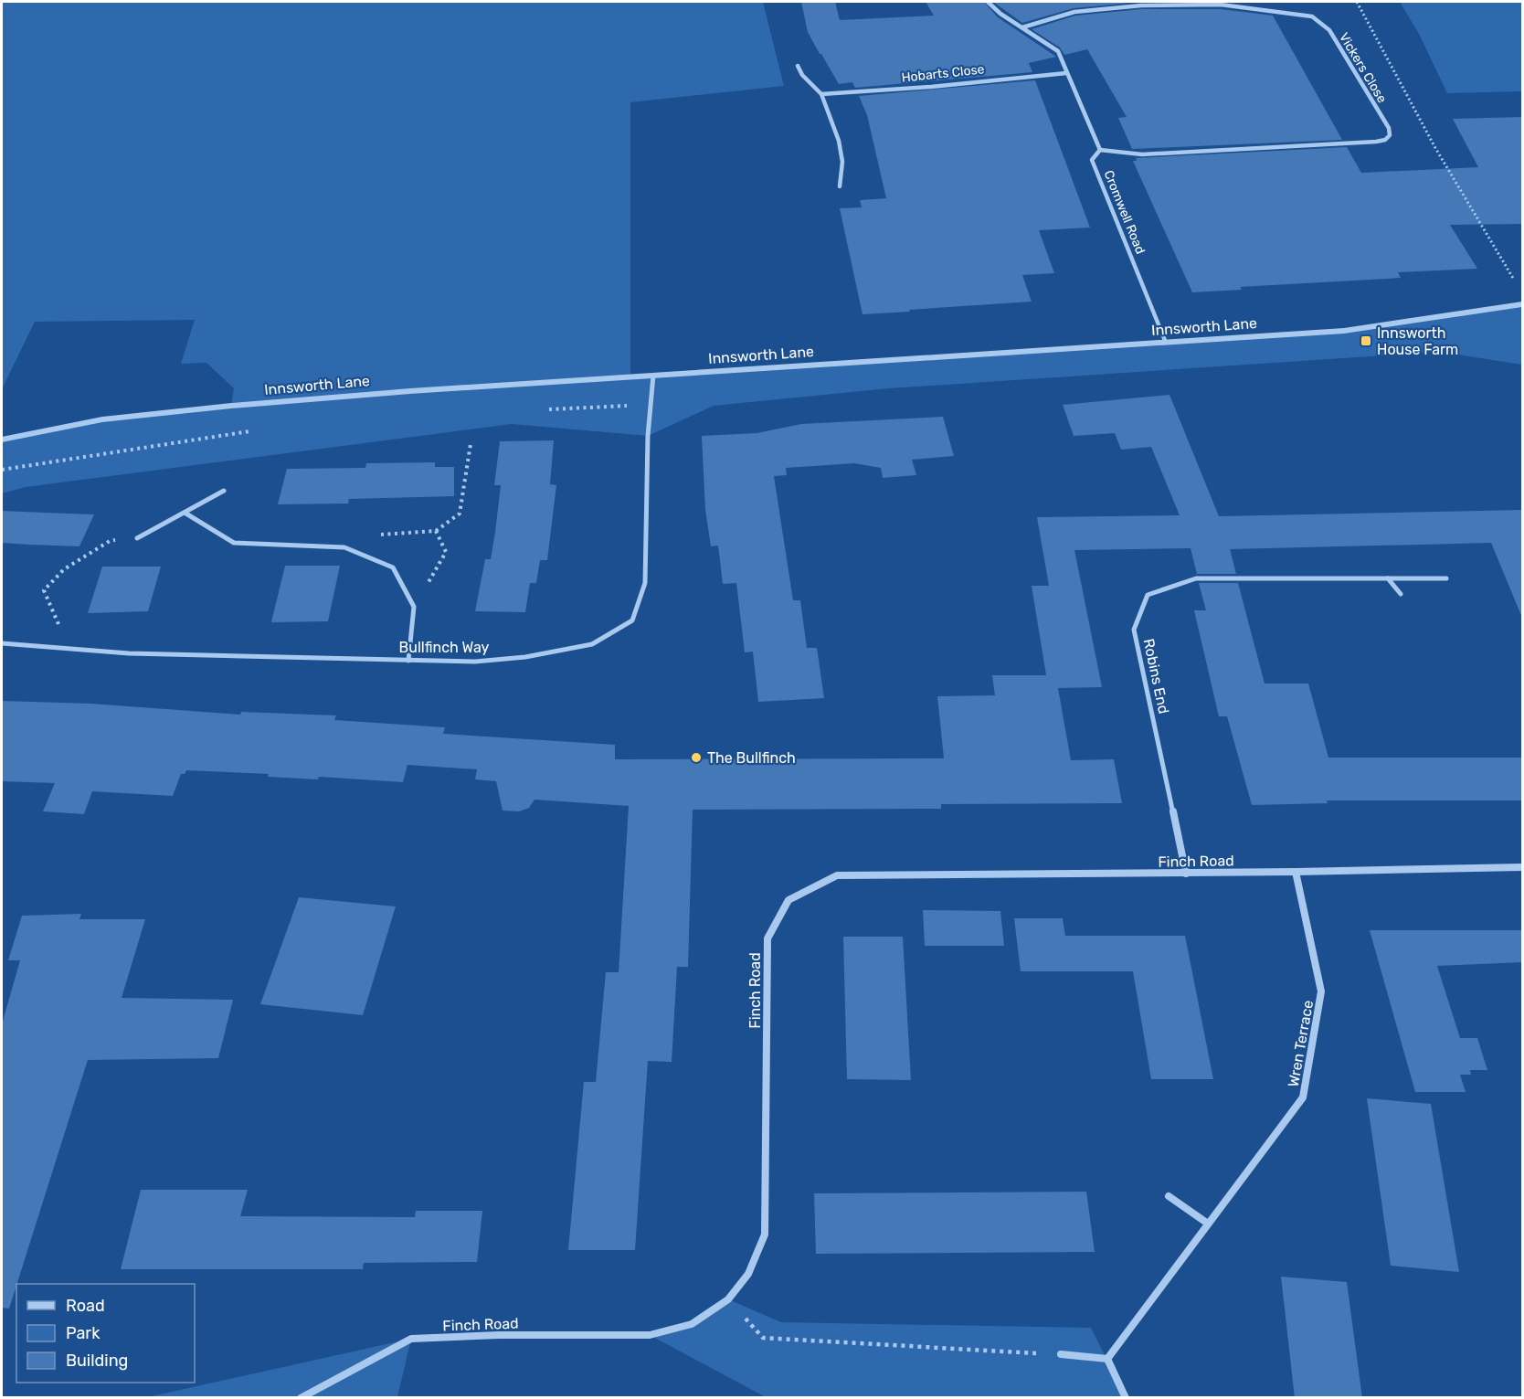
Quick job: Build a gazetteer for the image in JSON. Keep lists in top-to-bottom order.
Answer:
{
  "streets": {
    "street": [
      "Vickers Close",
      "Hobarts Close",
      "Cromwell Road",
      "Innsworth Lane",
      "Bullfinch Way",
      "Robins End",
      "Finch Road",
      "Wren Terrace"
    ]
  },
  "crossings": [
    ["Vickers Close", "Cromwell Road"],
    ["Hobarts Close", "Cromwell Road"],
    ["Cromwell Road", "Innsworth Lane"],
    ["Innsworth Lane", "Bullfinch Way"],
    ["Robins End", "Finch Road"],
    ["Finch Road", "Wren Terrace"]
  ],
  "places": {
    "transit": ["Innsworth House Farm"],
    "other": ["The Bullfinch"]
  },
  "legend": ["Road", "Park", "Building"]
}
